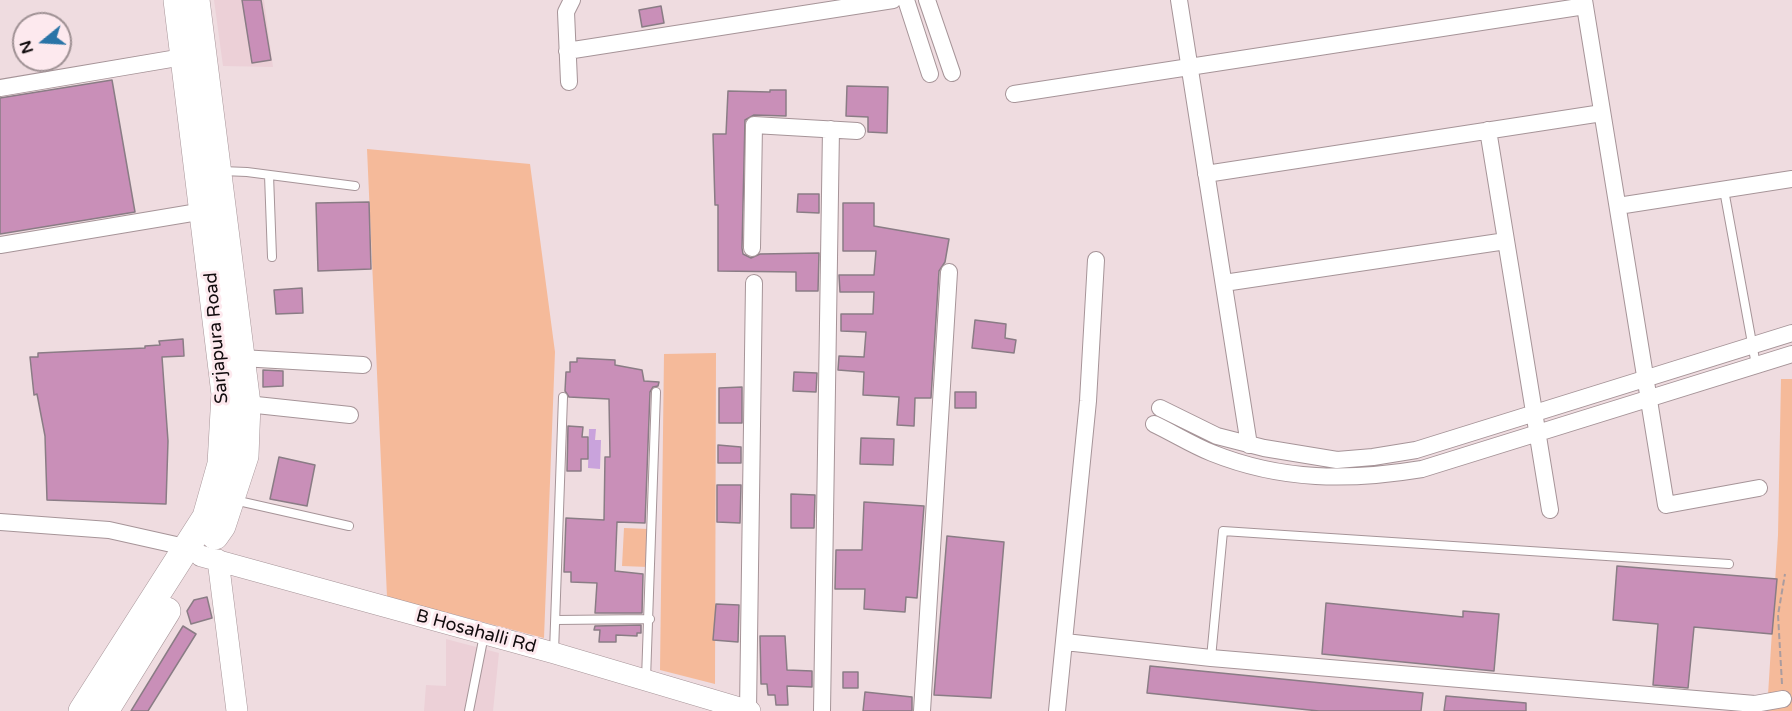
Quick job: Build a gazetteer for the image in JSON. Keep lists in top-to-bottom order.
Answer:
{
  "streets": {
    "main road": ["Sarjapura Road"],
    "street": ["B Hosahalli Rd"]
  },
  "crossings": [
    ["Sarjapura Road", "B Hosahalli Rd"]
  ],
  "north": "left"
}
